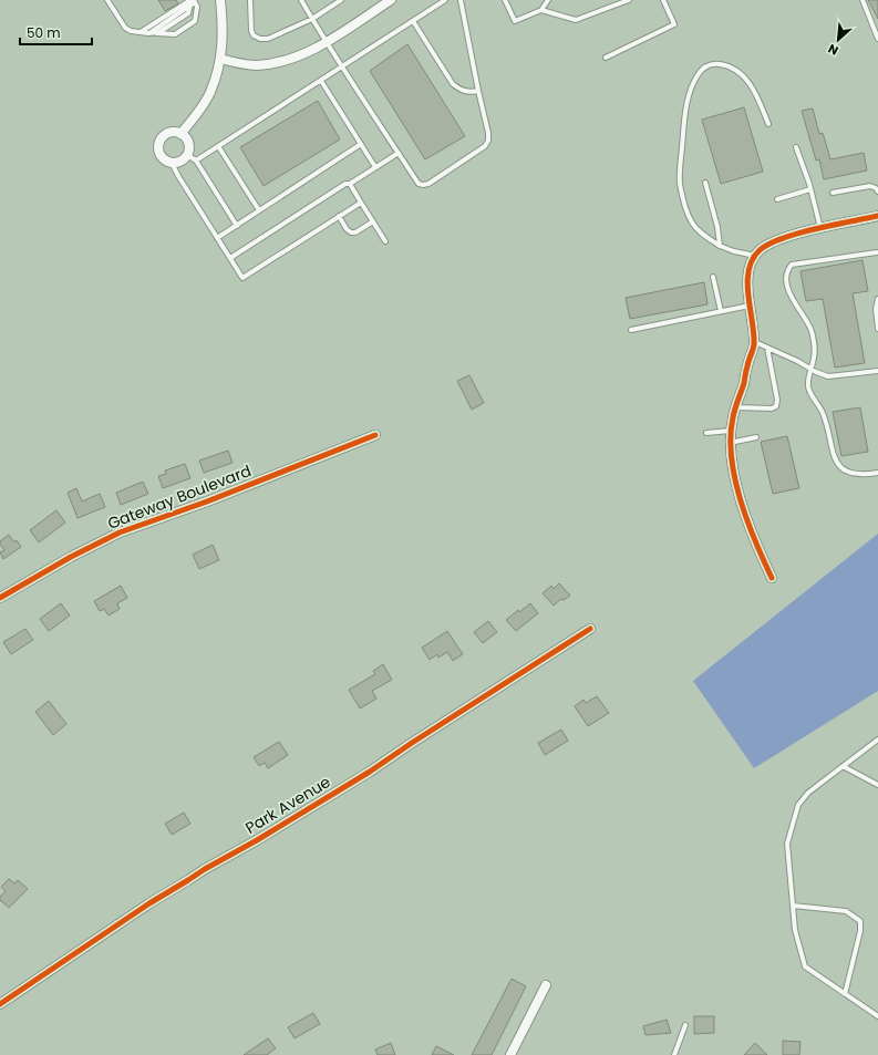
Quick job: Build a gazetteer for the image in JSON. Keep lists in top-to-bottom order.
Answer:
{
  "streets": {
    "street": ["Gateway Boulevard", "Park Avenue"]
  },
  "scale_bar": "50 m",
  "north": "bottom left"
}
